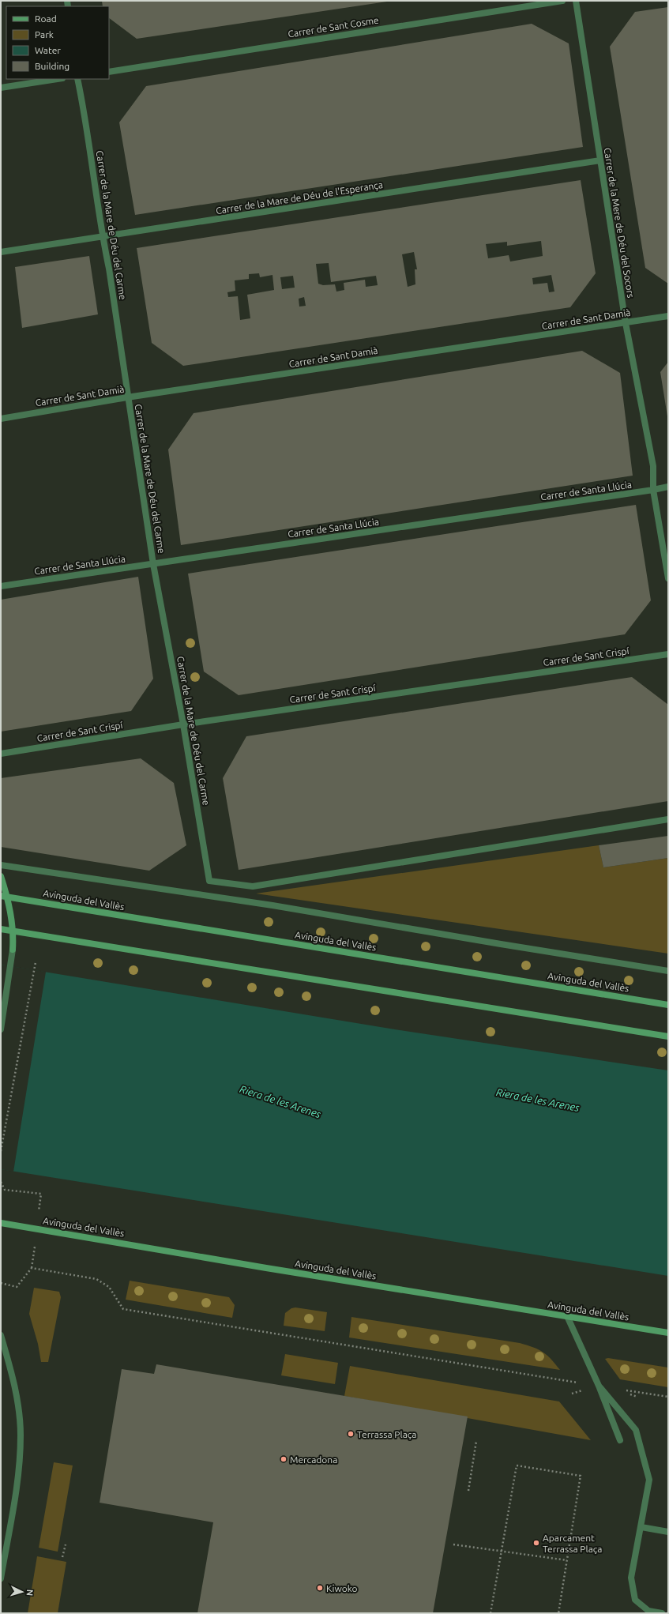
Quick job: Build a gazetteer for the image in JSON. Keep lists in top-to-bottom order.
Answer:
{
  "streets": {
    "main road": ["Avinguda del Vallès"],
    "street": [
      "Carrer de Sant Cosme",
      "Carrer de la Mare de Déu de l'Esperança",
      "Carrer de la Mere de Déu del Socors",
      "Carrer de la Mare de Déu del Carme",
      "Carrer de Sant Damià",
      "Carrer de Santa Llúcia",
      "Carrer de Sant Crispí"
    ]
  },
  "crossings": [
    ["Carrer de la Mare de Déu de l'Esperança", "Carrer de la Mere de Déu del Socors"],
    ["Carrer de la Mare de Déu de l'Esperança", "Carrer de la Mare de Déu del Carme"],
    ["Carrer de la Mere de Déu del Socors", "Carrer de Sant Damià"],
    ["Carrer de la Mere de Déu del Socors", "Carrer de Santa Llúcia"],
    ["Carrer de la Mare de Déu del Carme", "Carrer de Sant Damià"],
    ["Carrer de la Mare de Déu del Carme", "Carrer de Santa Llúcia"],
    ["Carrer de la Mare de Déu del Carme", "Carrer de Sant Crispí"]
  ],
  "water": ["Riera de les Arenes"],
  "places": [
    "Terrassa Plaça",
    "Mercadona",
    "Aparcament Terrassa Plaça",
    "Kiwoko"
  ],
  "legend": [
    "Road",
    "Park",
    "Water",
    "Building"
  ],
  "north": "right"
}
